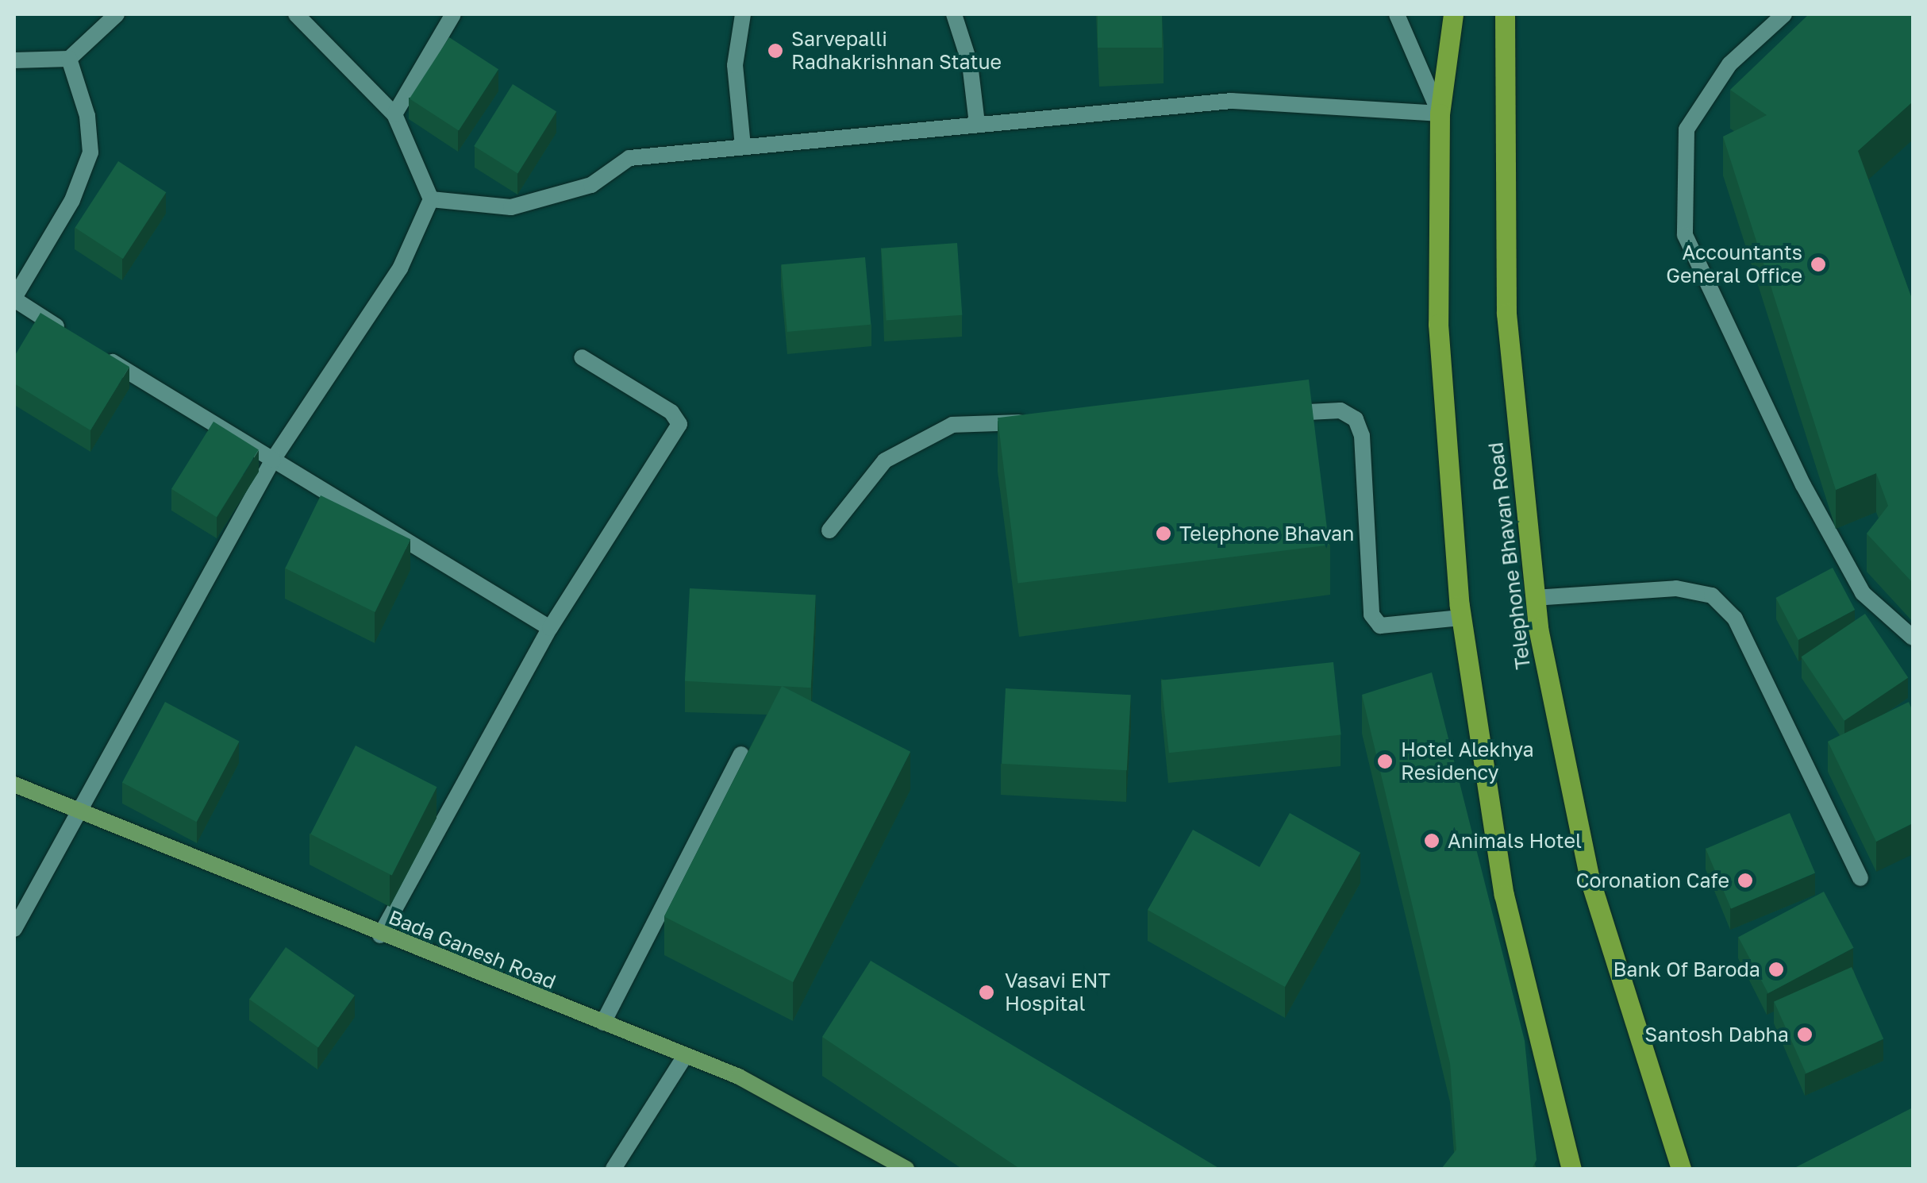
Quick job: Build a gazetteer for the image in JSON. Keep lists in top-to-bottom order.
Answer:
{
  "streets": {
    "main road": ["Telephone Bhavan Road"],
    "street": ["Bada Ganesh Road"]
  },
  "places": [
    "Sarvepalli Radhakrishnan Statue",
    "Accountants General Office",
    "Telephone Bhavan",
    "Hotel Alekhya Residency",
    "Animals Hotel",
    "Coronation Cafe",
    "Bank Of Baroda",
    "Vasavi ENT Hospital",
    "Santosh Dabha"
  ]
}
